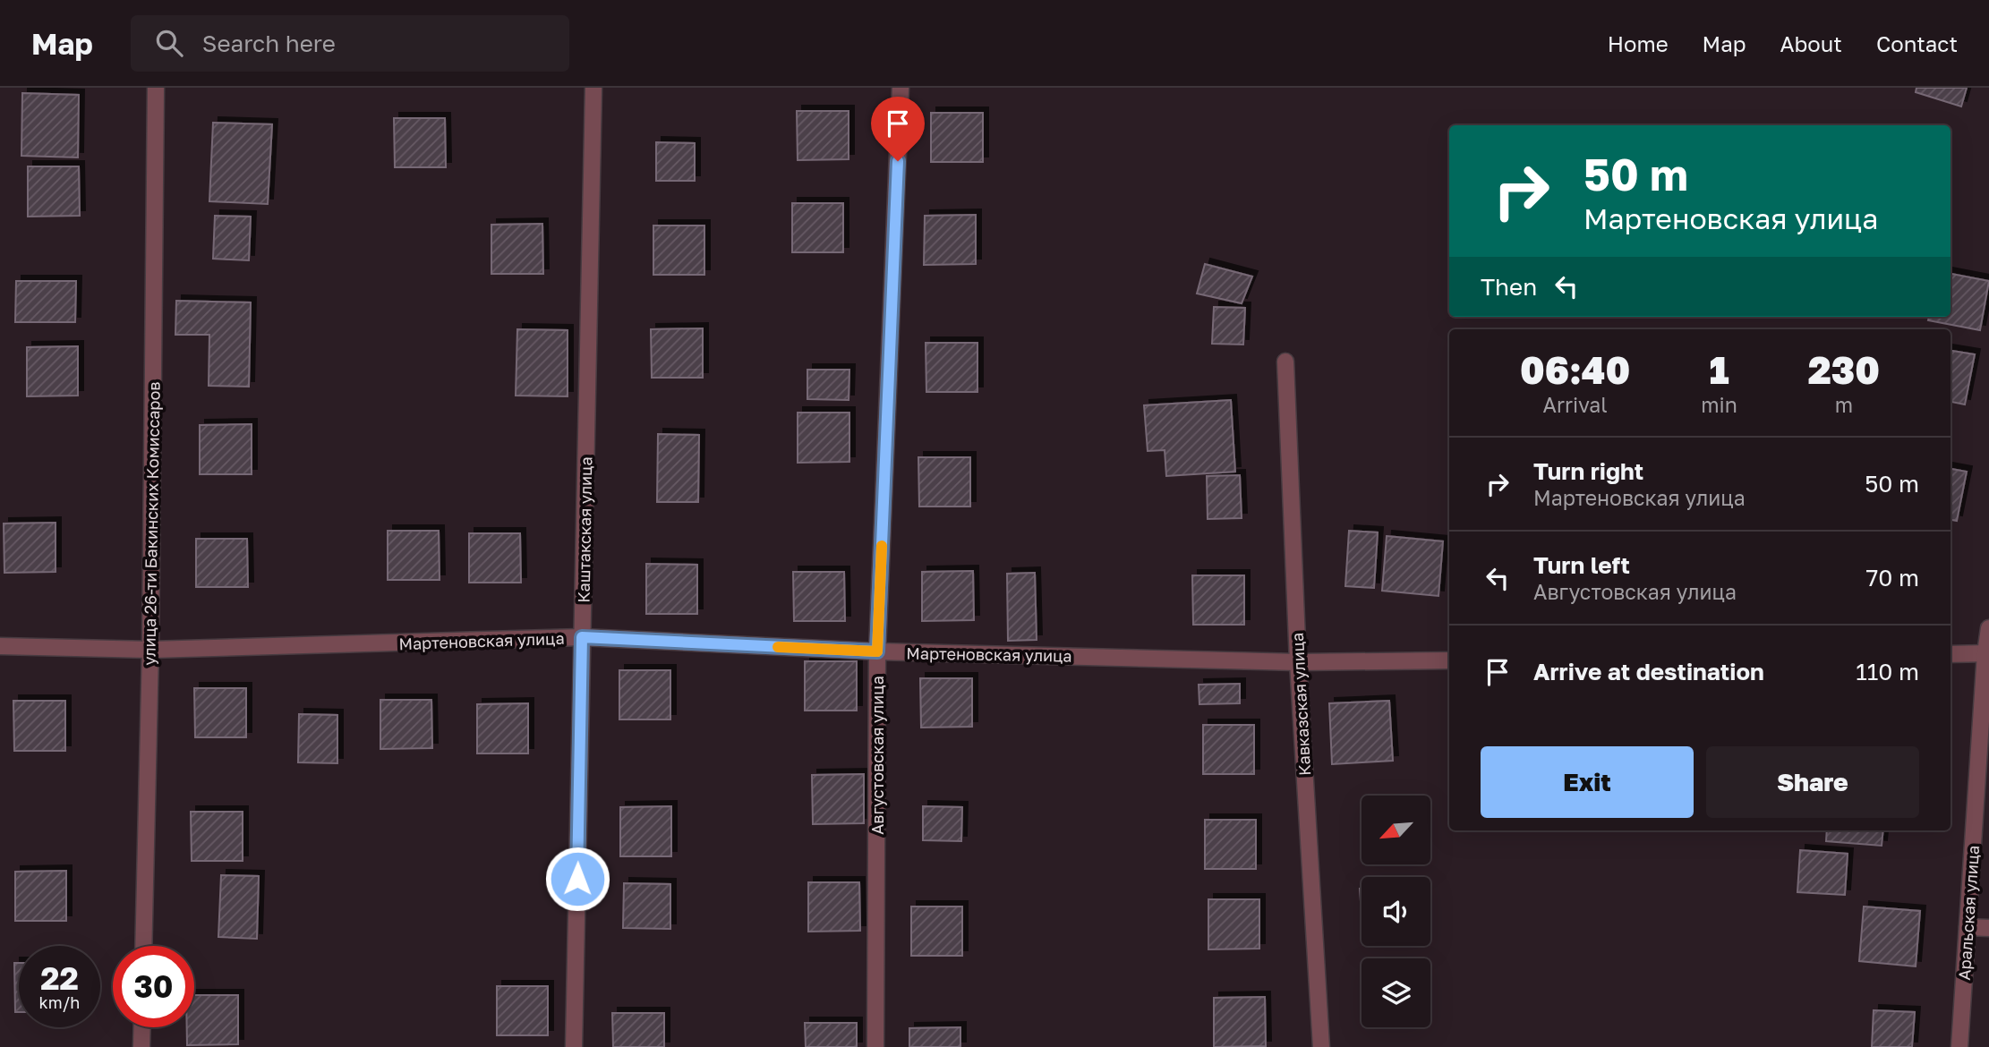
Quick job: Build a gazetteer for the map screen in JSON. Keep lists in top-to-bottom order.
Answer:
{
  "streets": {
    "street": [
      "улица 26-ти Бакинских Комиссаров",
      "Каштакская улица",
      "Мартеновская улица",
      "Кавказская улица",
      "Августовская улица",
      "Аральская улица"
    ]
  },
  "crossings": [
    ["улица 26-ти Бакинских Комиссаров", "Мартеновская улица"],
    ["Каштакская улица", "Мартеновская улица"],
    ["Мартеновская улица", "Кавказская улица"],
    ["Мартеновская улица", "Августовская улица"]
  ],
  "north": "bottom left",
  "page": {
    "header": "Map",
    "search": "Search here",
    "nav": [
      "Home",
      "Map",
      "About",
      "Contact"
    ],
    "turn": ["50 m", "Мартеновская улица"],
    "then": "Then",
    "eta": [
      "06:40",
      "Arrival",
      "1",
      "min",
      "230",
      "m"
    ],
    "list": [
      {
        "name": "Turn right",
        "note": "Мартеновская улица",
        "value": "50 m"
      },
      {
        "name": "Turn left",
        "note": "Августовская улица",
        "value": "70 m"
      },
      {
        "name": "Arrive at destination",
        "value": "110 m"
      }
    ],
    "buttons": ["Exit", "Share"],
    "speed": "22 km/h",
    "limit": "30"
  }
}
